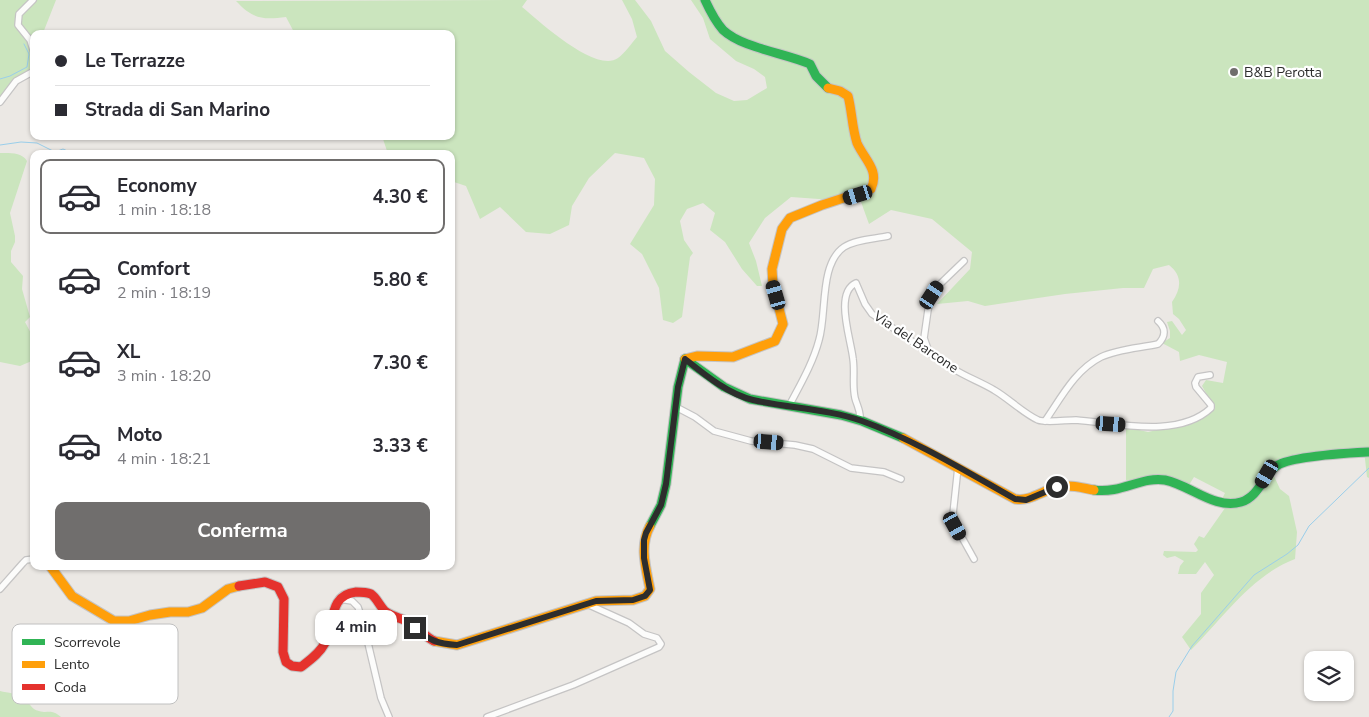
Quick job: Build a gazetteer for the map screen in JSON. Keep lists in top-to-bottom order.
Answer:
{
  "streets": {
    "street": ["Via del Barcone"]
  },
  "places": ["B&B Perotta"],
  "legend": ["Scorrevole", "Lento", "Coda"],
  "page": {
    "banner": ["Le Terrazze", "Strada di San Marino"],
    "list": [
      {
        "name": "Economy",
        "note": "1 min · 18:18",
        "value": "4.30 €"
      },
      {
        "name": "Comfort",
        "note": "2 min · 18:19",
        "value": "5.80 €"
      },
      {
        "name": "XL",
        "note": "3 min · 18:20",
        "value": "7.30 €"
      },
      {
        "name": "Moto",
        "note": "4 min · 18:21",
        "value": "3.33 €"
      }
    ],
    "buttons": "Conferma",
    "bubble": "4 min"
  }
}
